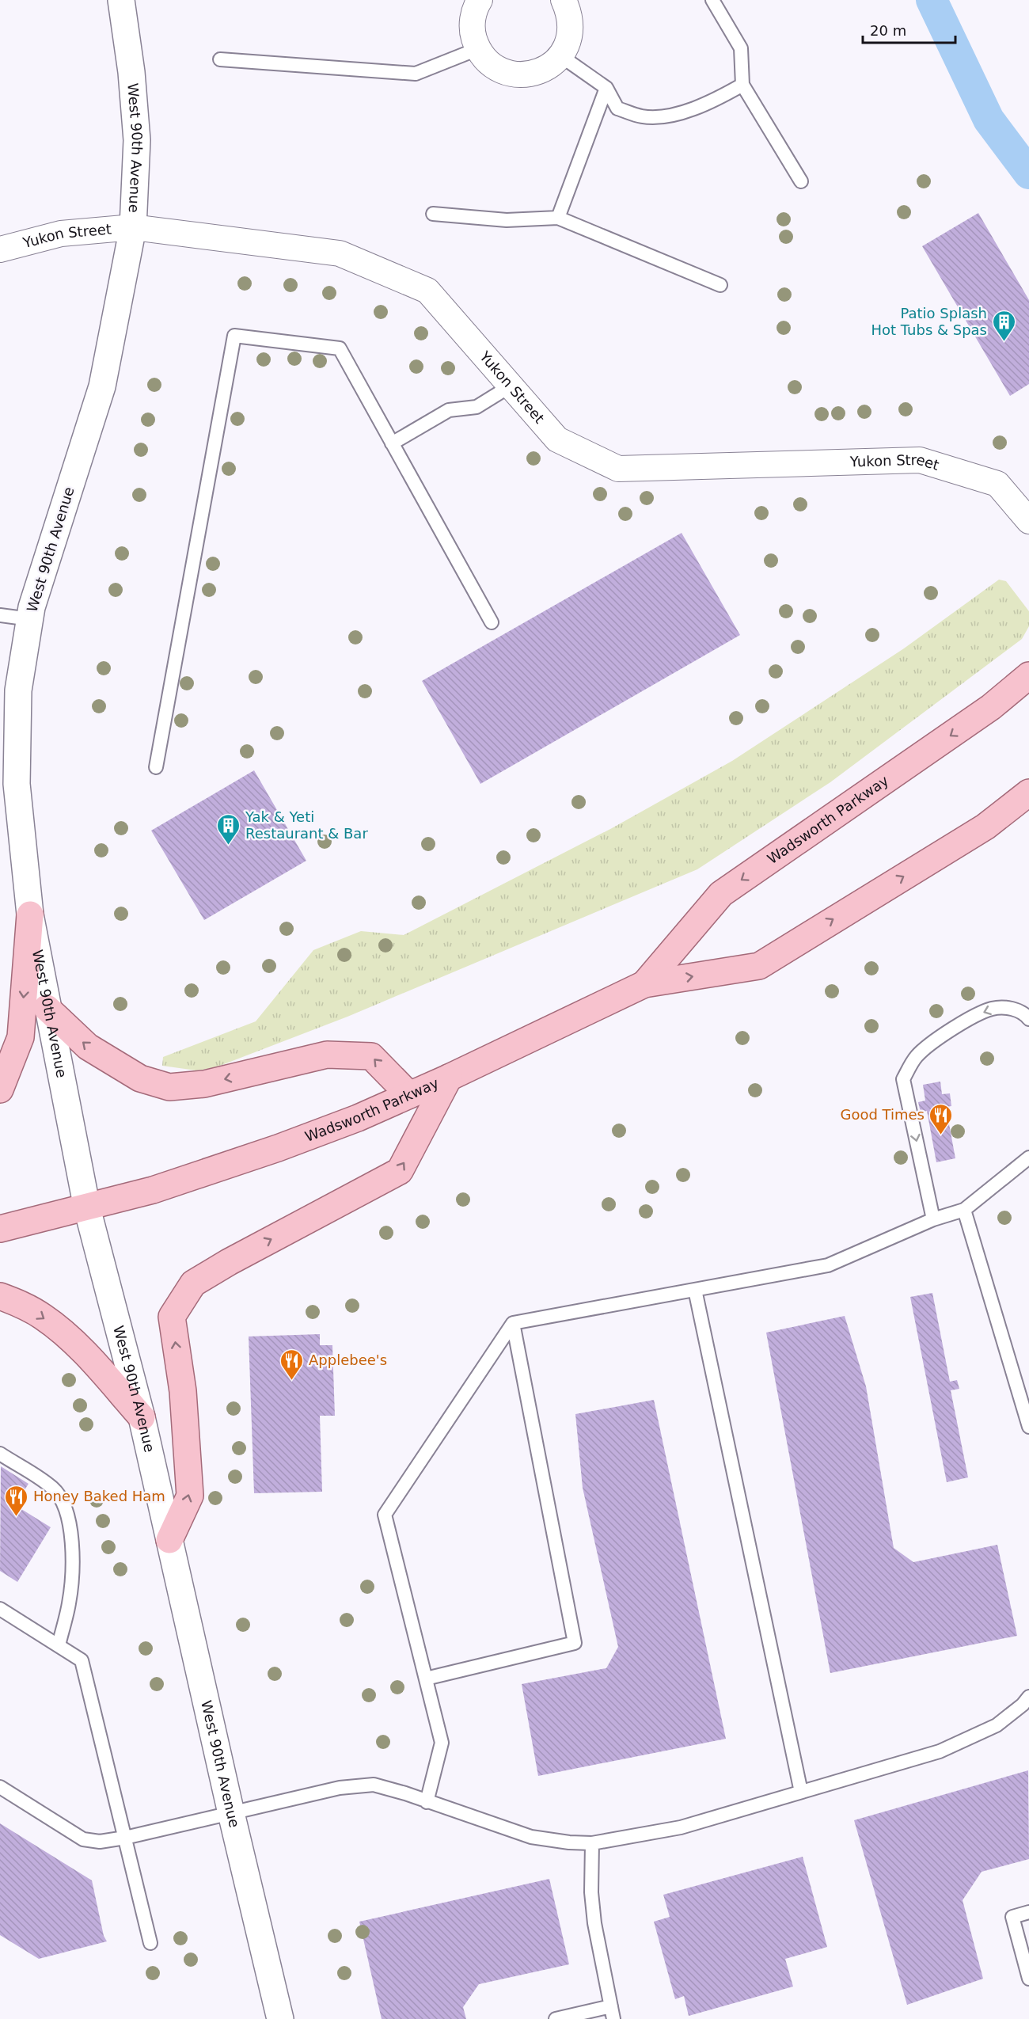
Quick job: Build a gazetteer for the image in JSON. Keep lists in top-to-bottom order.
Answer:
{
  "streets": {
    "main road": ["Wadsworth Parkway"],
    "street": ["West 90th Avenue", "Yukon Street"]
  },
  "crossings": [
    ["West 90th Avenue", "Yukon Street"],
    ["West 90th Avenue", "Wadsworth Parkway"]
  ],
  "places": {
    "building": ["Patio Splash Hot Tubs & Spas", "Yak & Yeti Restaurant & Bar"],
    "restaurant": ["Good Times", "Applebee's", "Honey Baked Ham"]
  },
  "scale_bar": "20 m"
}
